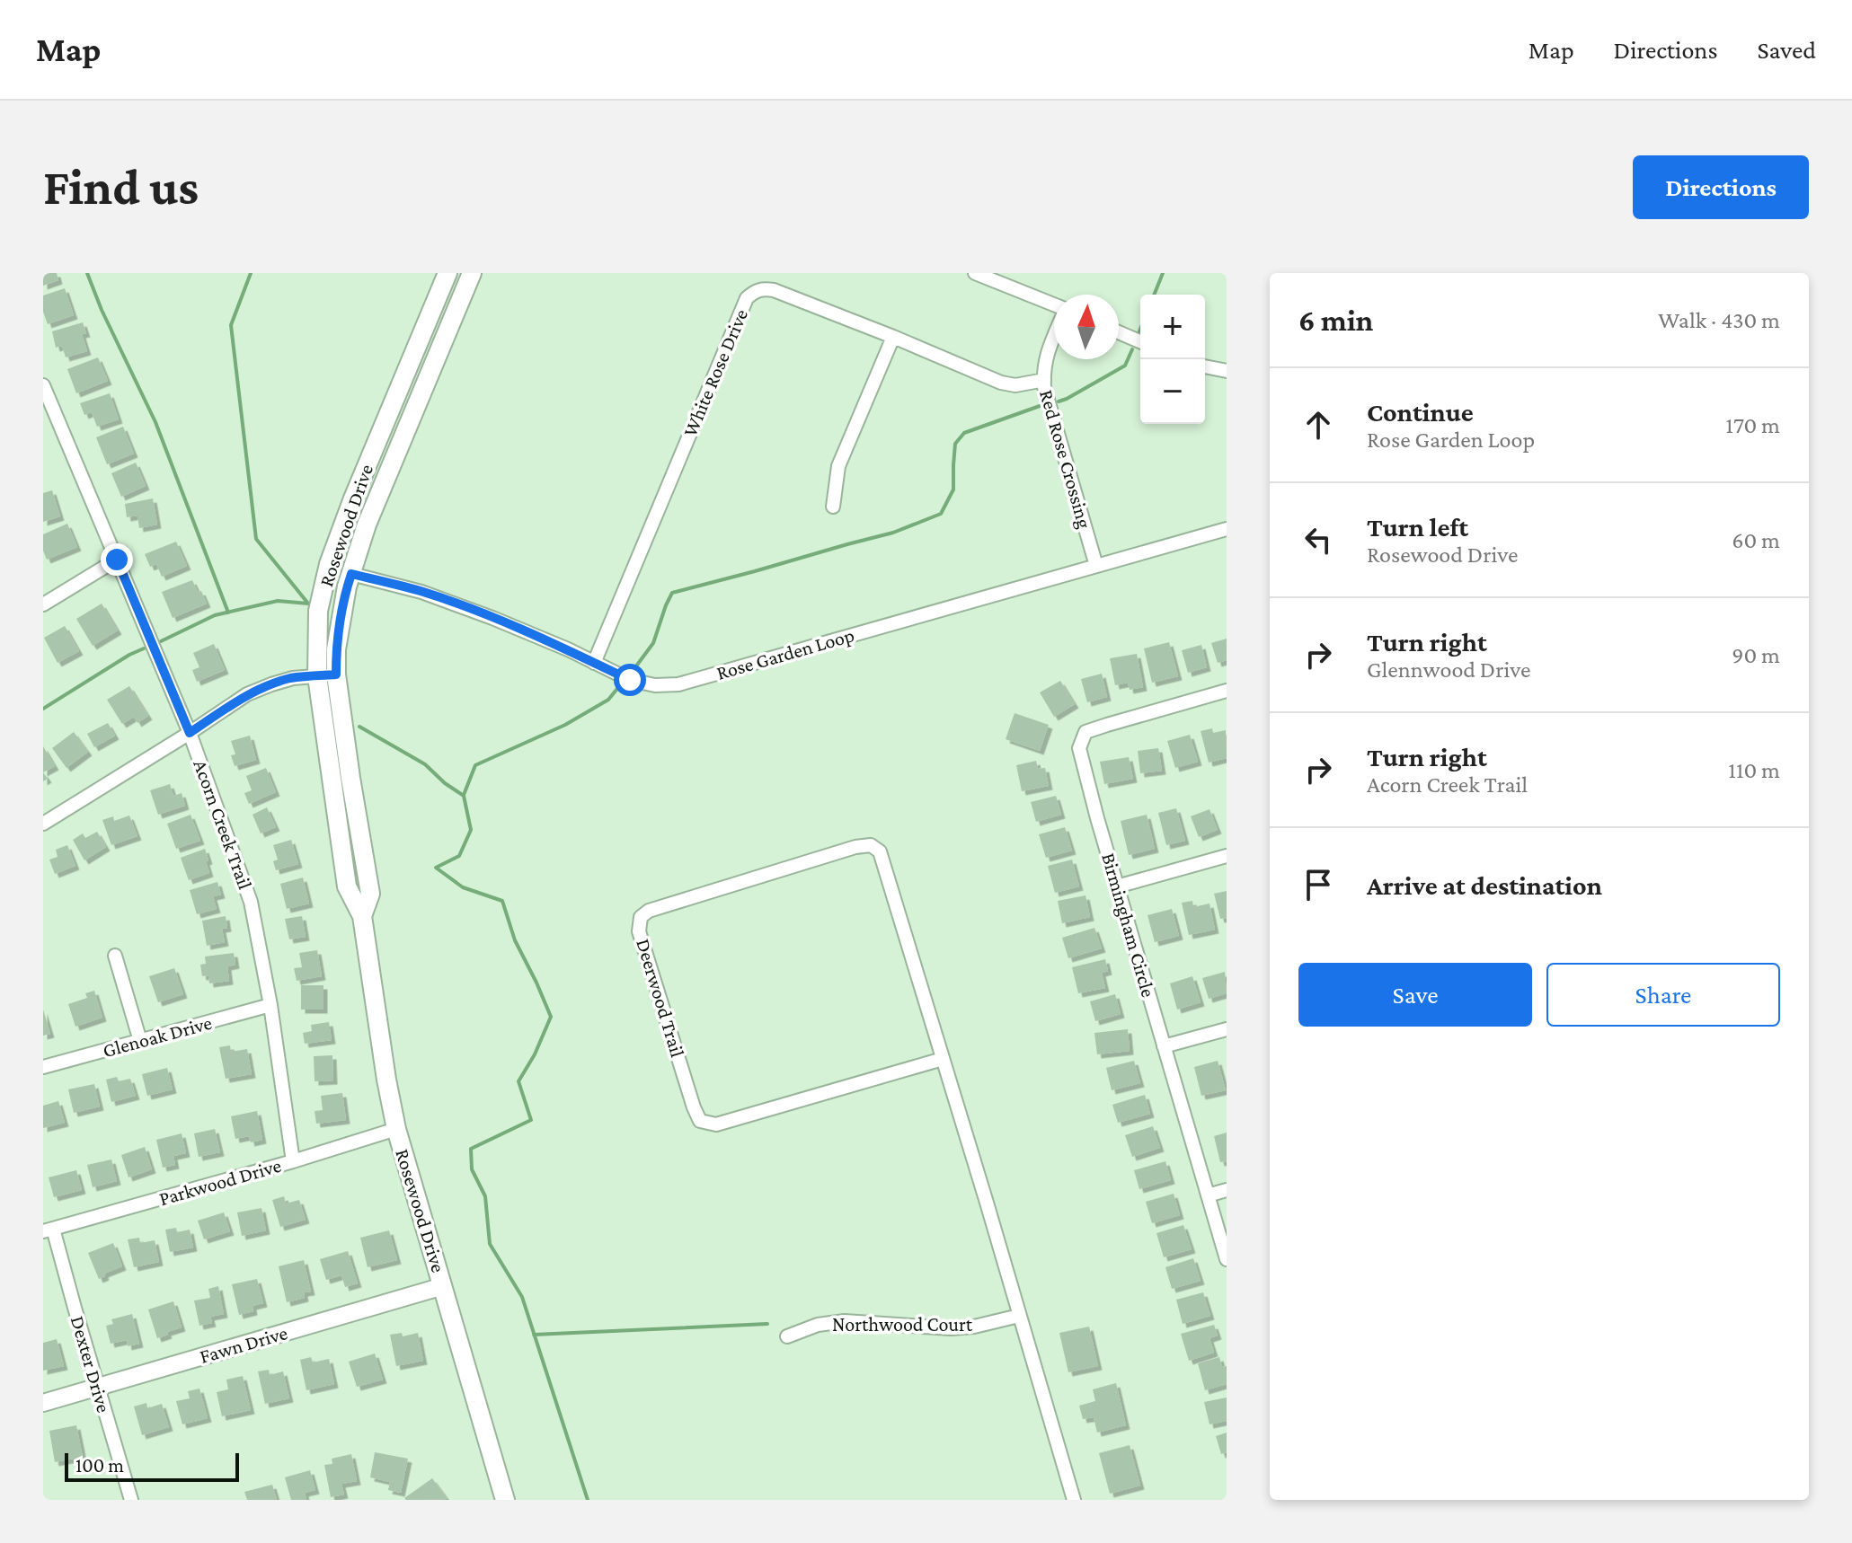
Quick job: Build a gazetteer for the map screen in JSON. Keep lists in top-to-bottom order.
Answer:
{
  "streets": {
    "main road": ["Rosewood Drive"],
    "street": [
      "White Rose Drive",
      "Red Rose Crossing",
      "Rose Garden Loop",
      "Acorn Creek Trail",
      "Birmingham Circle",
      "Deerwood Trail",
      "Glenoak Drive",
      "Parkwood Drive",
      "Northwood Court",
      "Fawn Drive",
      "Dexter Drive"
    ]
  },
  "crossings": [
    ["White Rose Drive", "Red Rose Crossing"],
    ["White Rose Drive", "Rose Garden Loop"],
    ["Red Rose Crossing", "Rose Garden Loop"],
    ["Rosewood Drive", "Rose Garden Loop"],
    ["Rosewood Drive", "Parkwood Drive"],
    ["Rosewood Drive", "Fawn Drive"],
    ["Acorn Creek Trail", "Glenoak Drive"],
    ["Acorn Creek Trail", "Parkwood Drive"],
    ["Deerwood Trail", "Northwood Court"],
    ["Parkwood Drive", "Dexter Drive"],
    ["Fawn Drive", "Dexter Drive"]
  ],
  "scale_bar": "100 m",
  "north": "top",
  "page": {
    "header": "Map",
    "nav": ["Map", "Directions", "Saved"],
    "buttons": [
      "Directions",
      ["Save", "Share"]
    ],
    "title": "Find us",
    "heading": ["6 min", "Walk · 430 m"],
    "map_buttons": ["+", "−"],
    "list": [
      ["Continue", "Rose Garden Loop", "170 m"],
      ["Turn left", "Rosewood Drive", "60 m"],
      ["Turn right", "Glennwood Drive", "90 m"],
      ["Turn right", "Acorn Creek Trail", "110 m"],
      "Arrive at destination"
    ],
    "scale": "100 m"
  }
}
